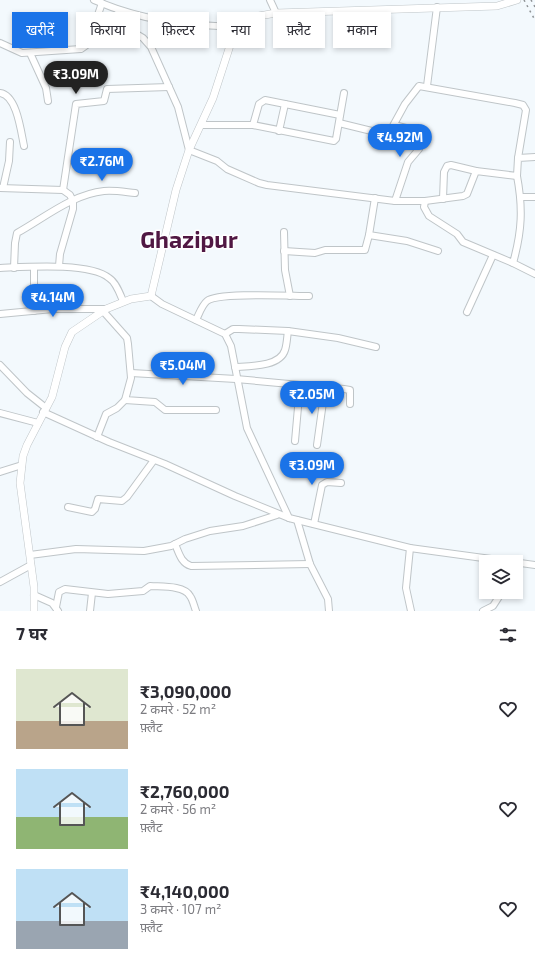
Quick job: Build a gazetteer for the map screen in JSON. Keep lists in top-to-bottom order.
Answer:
{
  "districts": ["Ghazipur"],
  "page": {
    "chip": [
      "खरीदें",
      "किराया",
      "फ़िल्टर",
      "नया",
      "फ़्लैट",
      "मकान"
    ],
    "price": [
      "₹3.09M",
      "₹4.92M",
      "₹2.76M",
      "₹4.14M",
      "₹5.04M",
      "₹2.05M",
      "₹3.09M"
    ],
    "heading": "7 घर",
    "list": [
      {
        "name": "₹3,090,000",
        "note": "2 कमरे · 52 m² · फ़्लैट"
      },
      {
        "name": "₹2,760,000",
        "note": "2 कमरे · 56 m² · फ़्लैट"
      },
      {
        "name": "₹4,140,000",
        "note": "3 कमरे · 107 m² · फ़्लैट"
      }
    ]
  }
}
